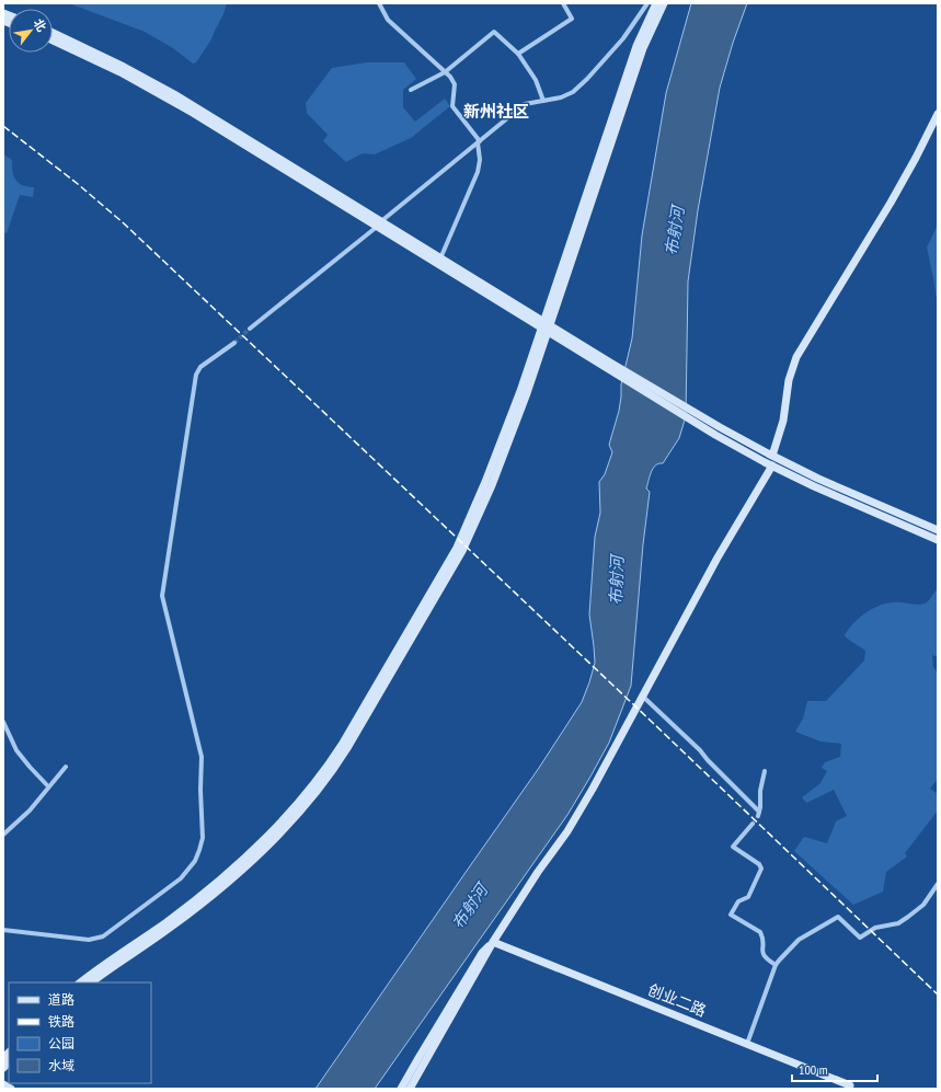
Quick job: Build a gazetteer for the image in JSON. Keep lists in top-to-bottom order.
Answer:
{
  "streets": {
    "main road": ["创业二路"]
  },
  "districts": ["新州社区"],
  "water": ["布射河"],
  "legend": [
    "道路",
    "铁路",
    "公园",
    "水域"
  ],
  "scale_bar": "100 m",
  "north": "top right"
}
